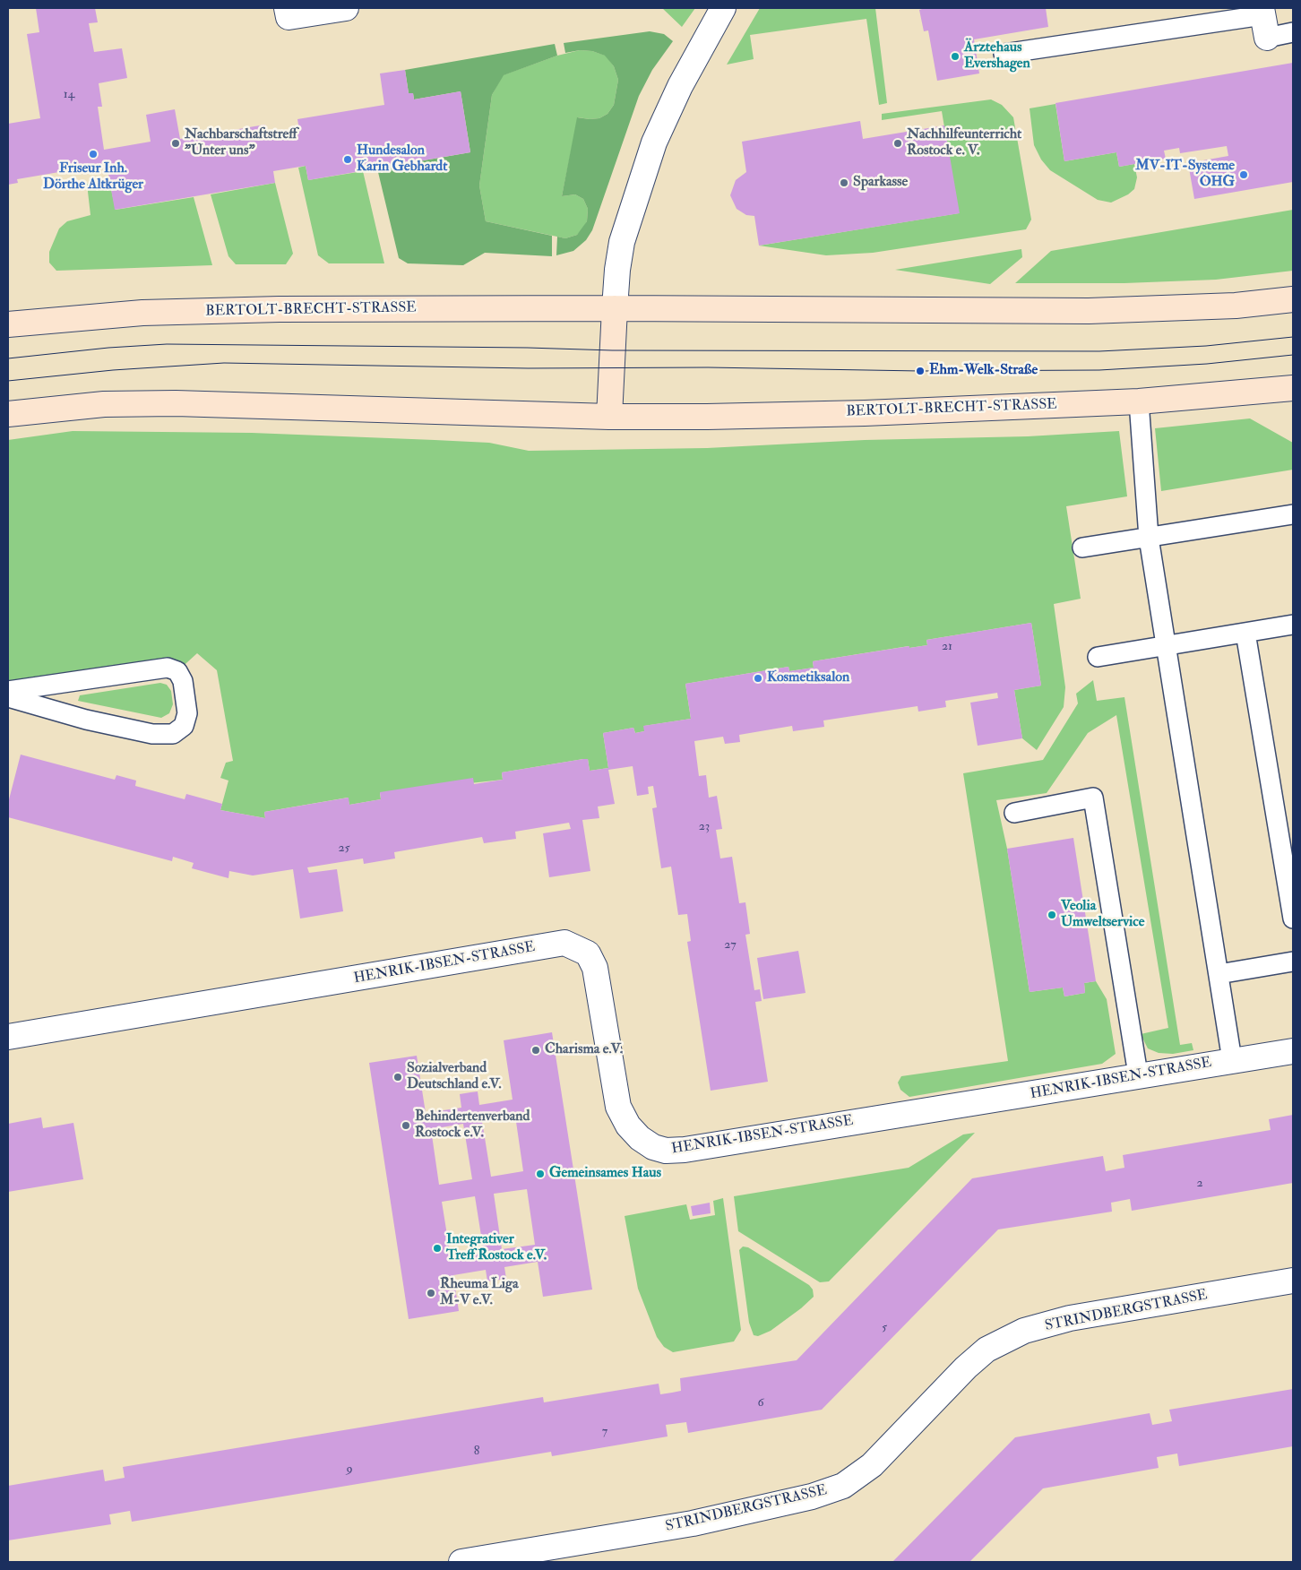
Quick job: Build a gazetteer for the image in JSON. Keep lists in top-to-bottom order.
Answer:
{
  "streets": {
    "main road": ["BERTOLT-BRECHT-STRASSE"],
    "street": ["HENRIK-IBSEN-STRASSE", "STRINDBERGSTRASSE"]
  },
  "places": [
    "Ärztehaus Evershagen",
    "Nachbarschaftstreff \"Unter uns\"",
    "Nachhilfeunterricht Rostock e. V.",
    "Friseur Inh. Dörthe Altkrüger",
    "Hundesalon Karin Gebhardt",
    "MV-IT-Systeme OHG",
    "Sparkasse",
    "Ehm-Welk-Straße",
    "Kosmetiksalon",
    "Veolia Umweltservice",
    "Charisma e.V.",
    "Sozialverband Deutschland e.V.",
    "Behindertenverband Rostock e.V.",
    "Gemeinsames Haus",
    "Integrativer Treff Rostock e.V.",
    "Rheuma Liga M-V e.V."
  ],
  "house_numbers": [
    "14",
    "21",
    "23",
    "25",
    "27",
    "2",
    "5",
    "6",
    "7",
    "8",
    "9"
  ]
}
